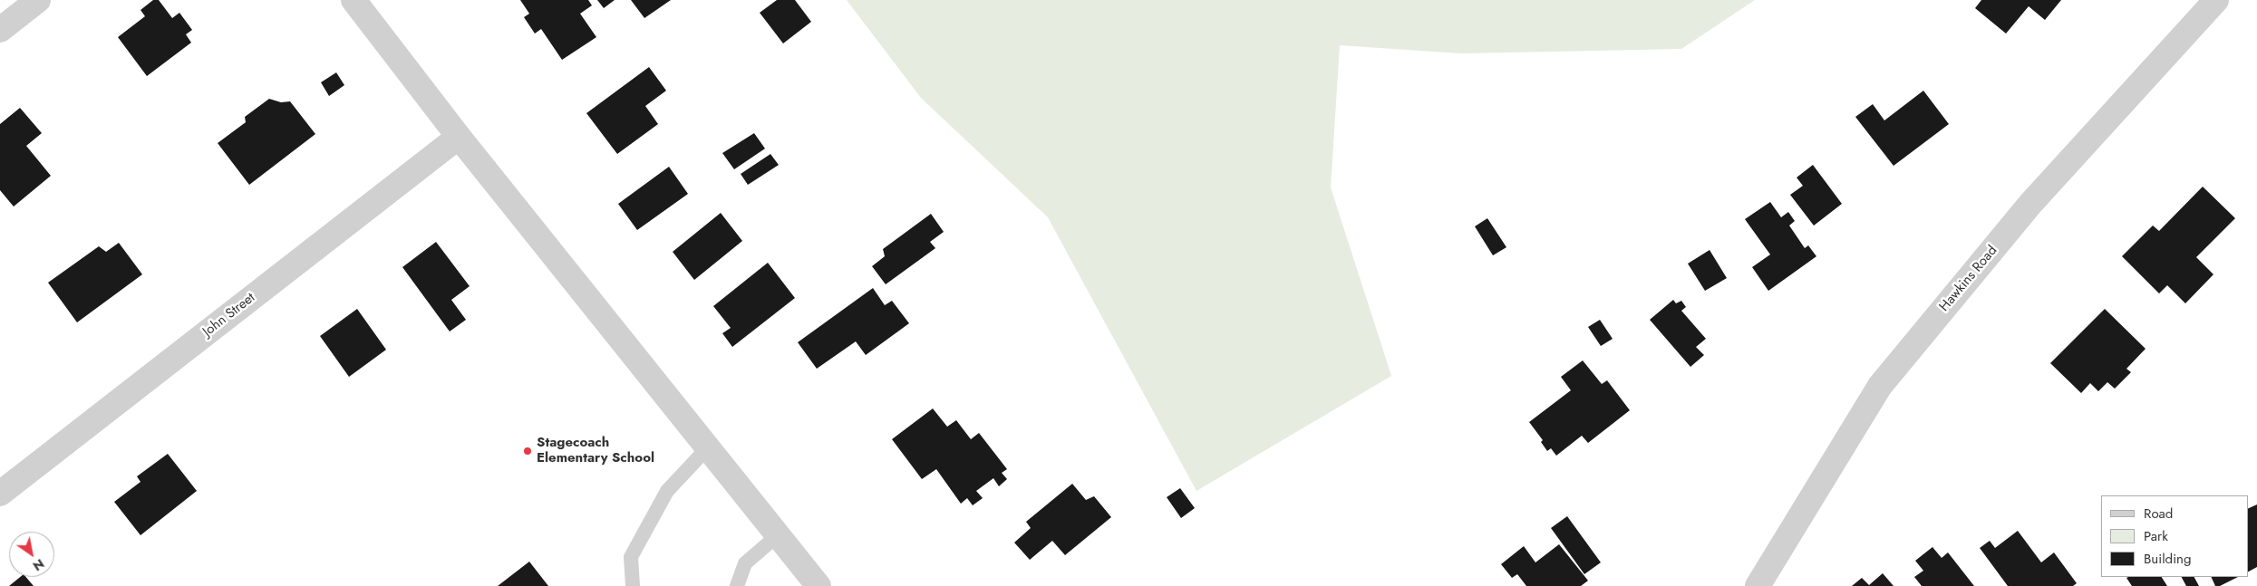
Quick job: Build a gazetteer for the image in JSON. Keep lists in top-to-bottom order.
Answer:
{
  "streets": {
    "street": ["Hawkins Road", "John Street"]
  },
  "places": ["Stagecoach Elementary School"],
  "legend": ["Road", "Park", "Building"],
  "north": "bottom right"
}
